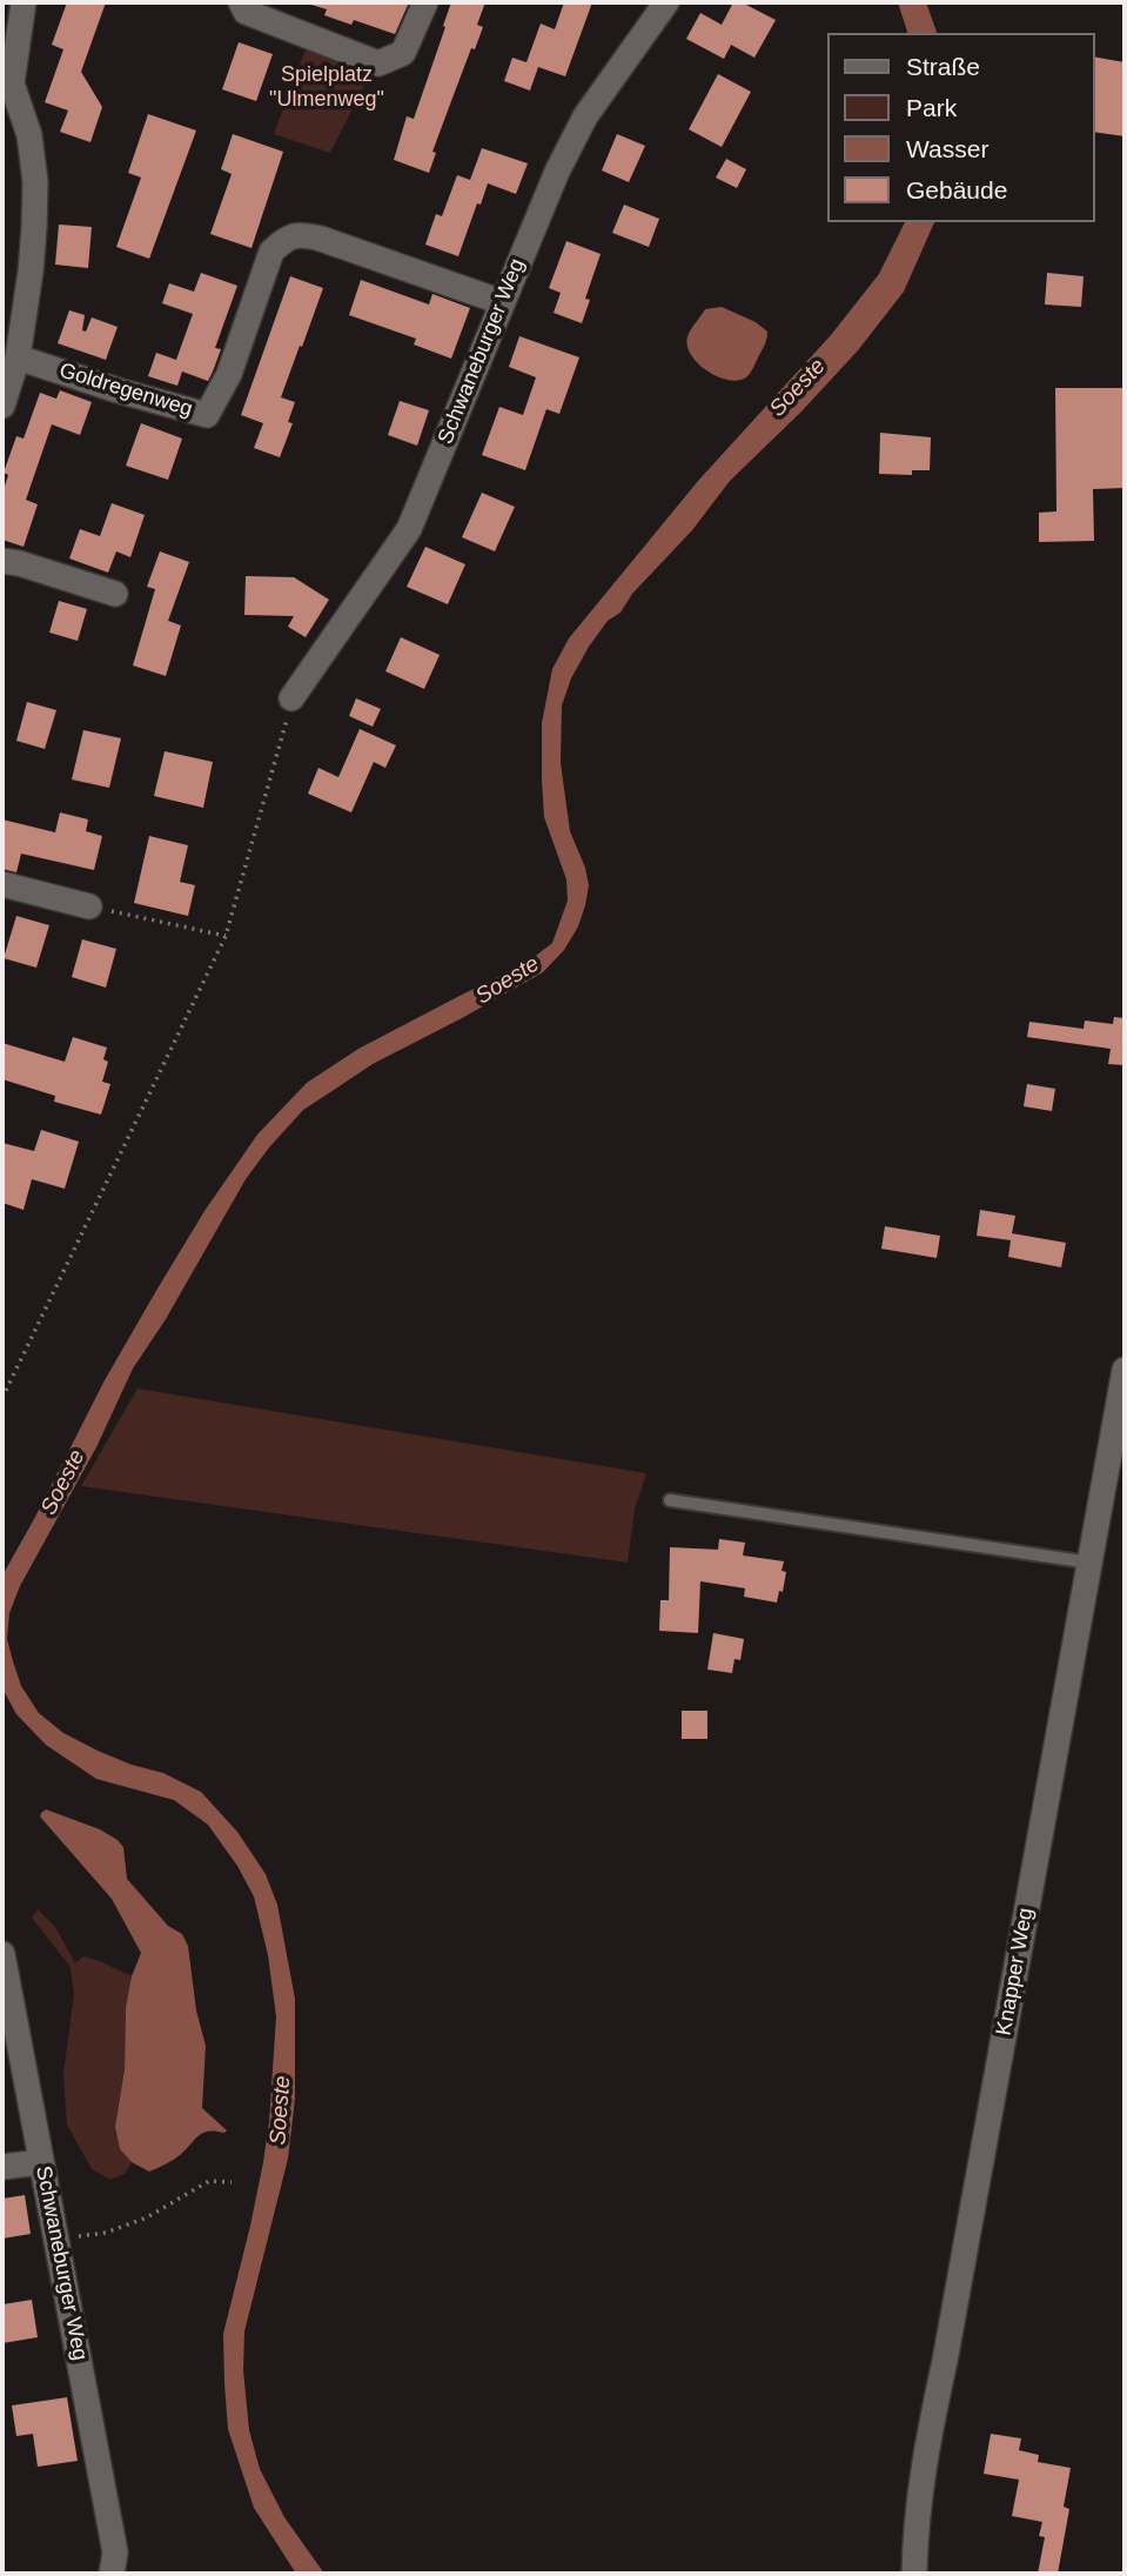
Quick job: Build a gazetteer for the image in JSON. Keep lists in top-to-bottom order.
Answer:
{
  "streets": {
    "street": ["Schwaneburger Weg", "Goldregenweg", "Knapper Weg"]
  },
  "crossings": [
    ["Schwaneburger Weg", "Goldregenweg"]
  ],
  "water": ["Soeste"],
  "parks": ["Spielplatz \"Ulmenweg\""],
  "legend": [
    "Straße",
    "Park",
    "Wasser",
    "Gebäude"
  ]
}
